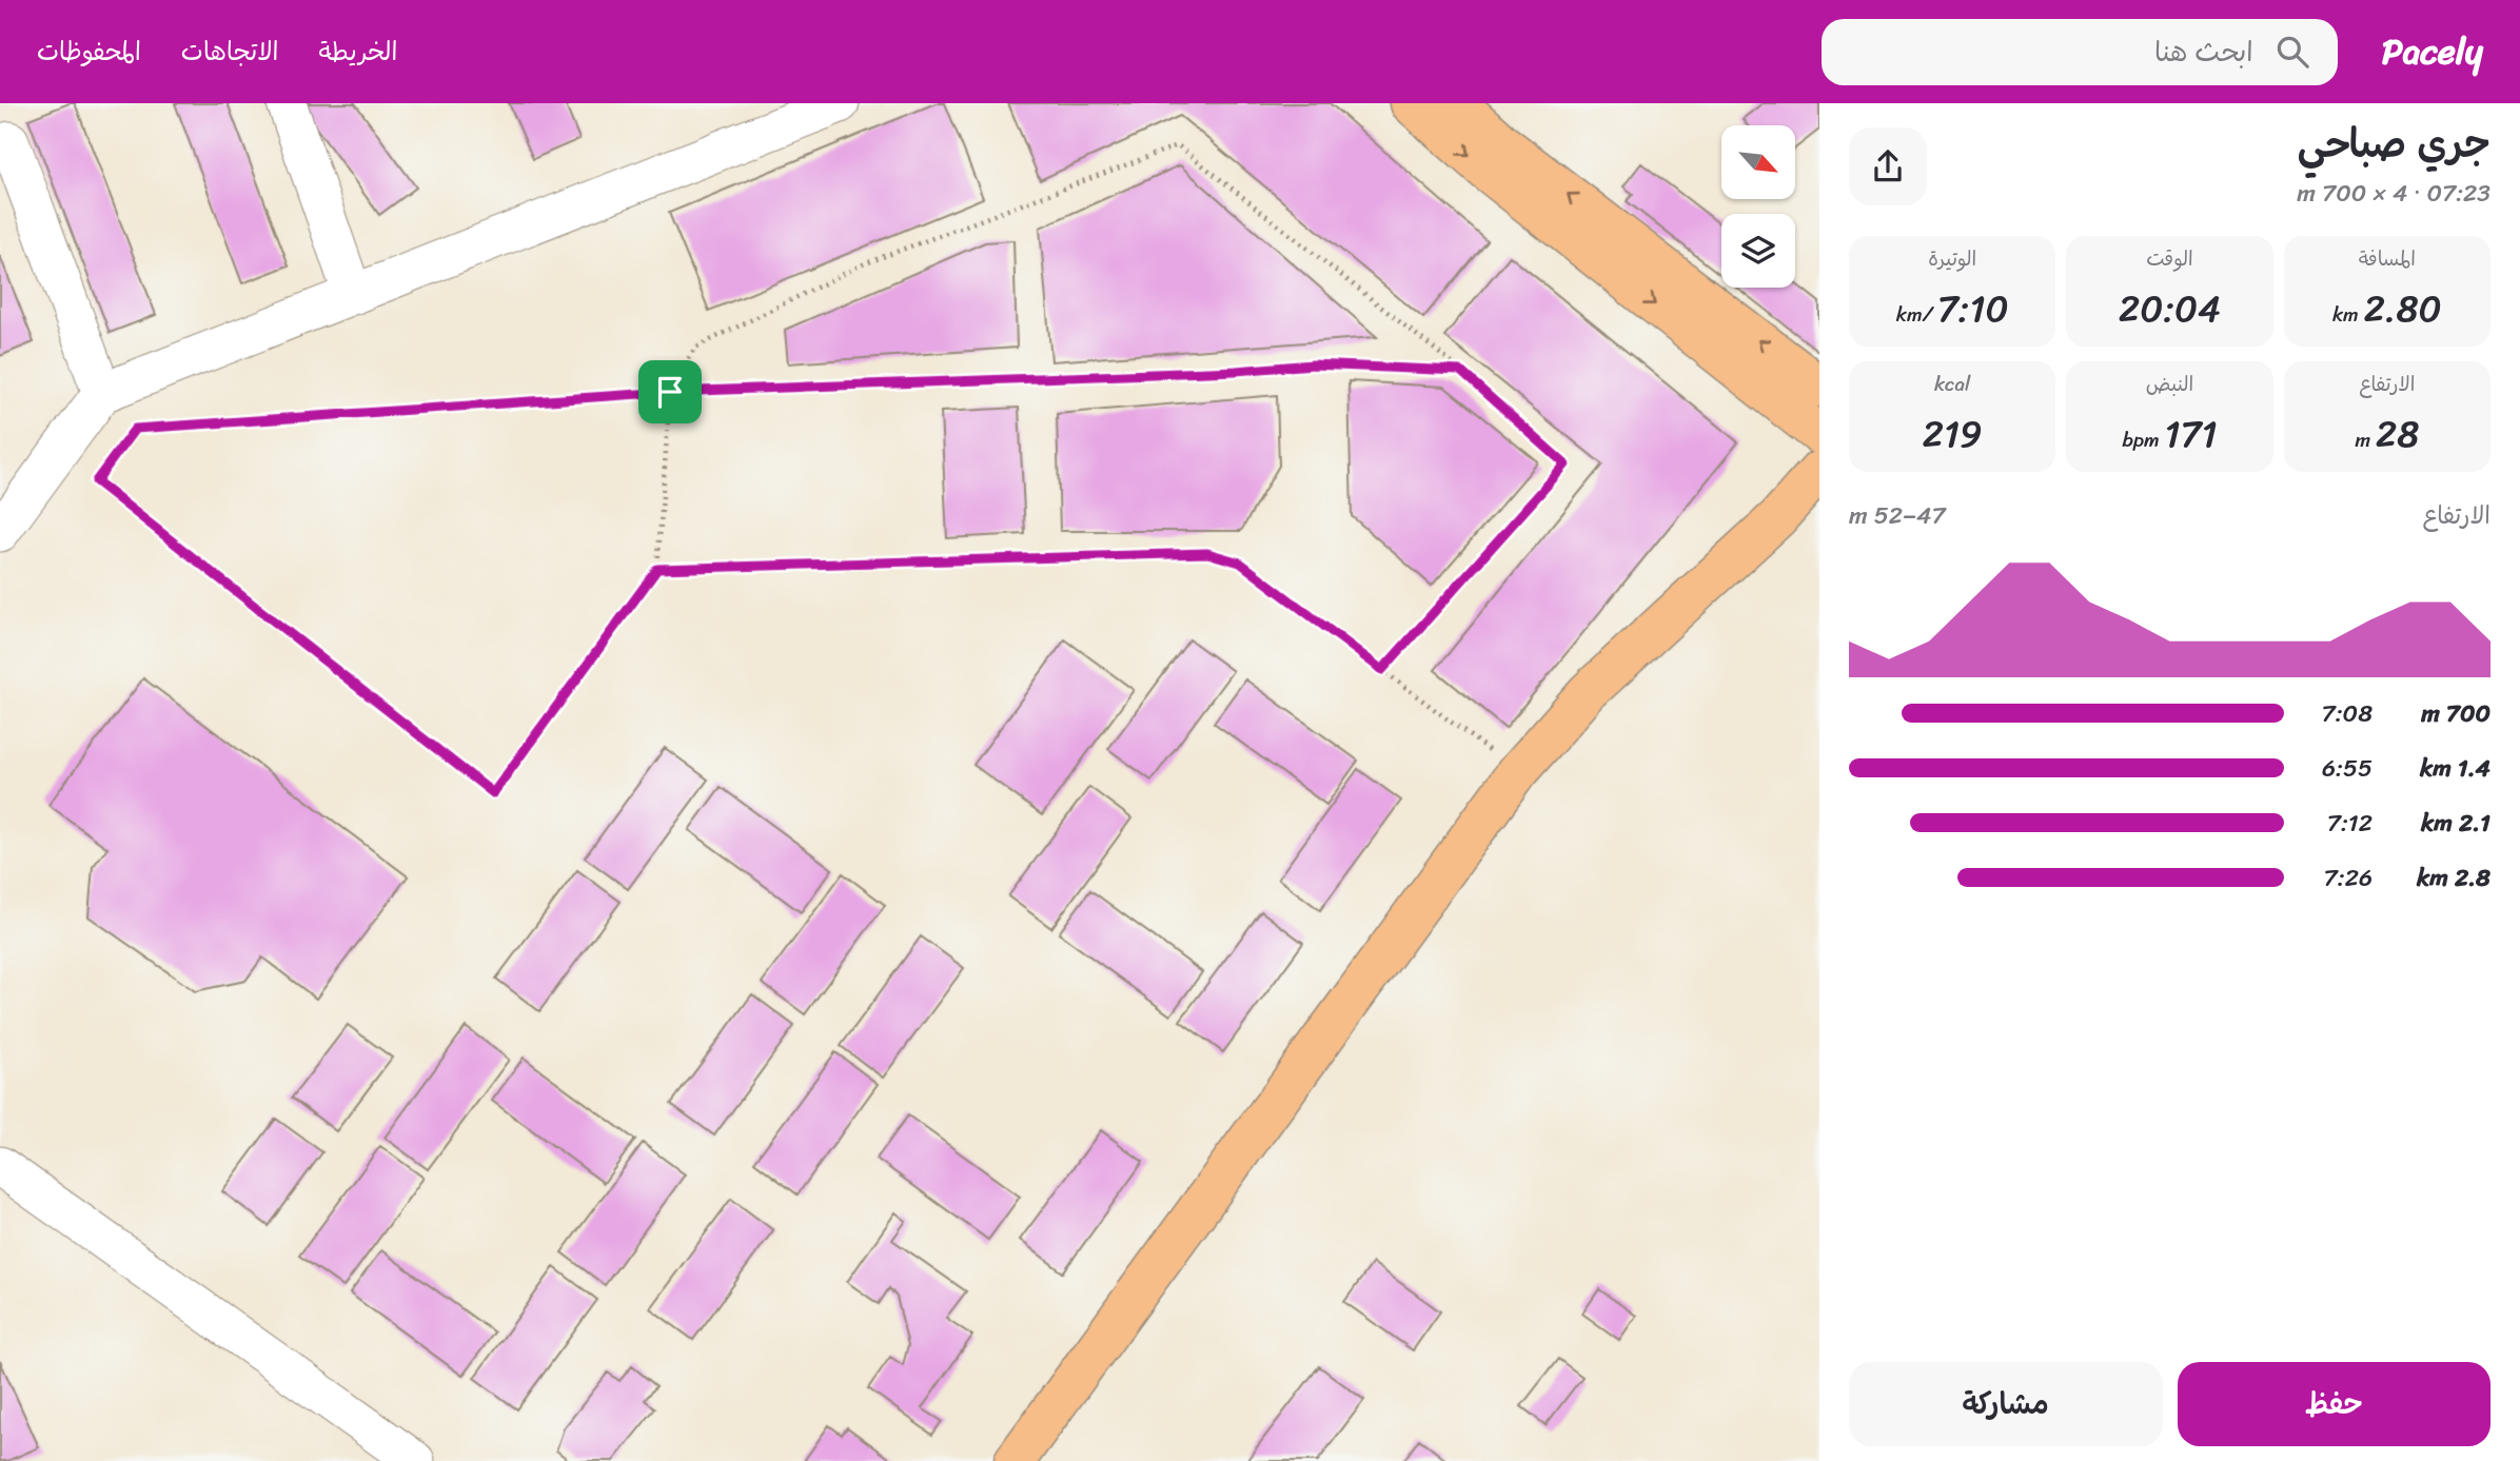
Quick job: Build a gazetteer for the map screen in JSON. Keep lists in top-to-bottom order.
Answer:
{
  "north": "bottom right",
  "page": {
    "header": "Pacely",
    "search": "ابحث هنا",
    "nav": ["الخريطة", "الاتجاهات", "المحفوظات"],
    "heading": ["جري صباحي", "07:23 · 4 × 700 m"],
    "stats": [
      ["المسافة", "2.80 km"],
      ["الوقت", "20:04"],
      ["الوتيرة", "7:10 /km"],
      ["الارتفاع", "28 m"],
      ["النبض", "171 bpm"],
      ["kcal", "219"]
    ],
    "chart": ["الارتفاع", "47–52 m"],
    "list": [
      {
        "name": "700 m",
        "note": "7:08"
      },
      {
        "name": "1.4 km",
        "note": "6:55"
      },
      {
        "name": "2.1 km",
        "note": "7:12"
      },
      {
        "name": "2.8 km",
        "note": "7:26"
      }
    ],
    "buttons": ["حفظ", "مشاركة"]
  }
}
